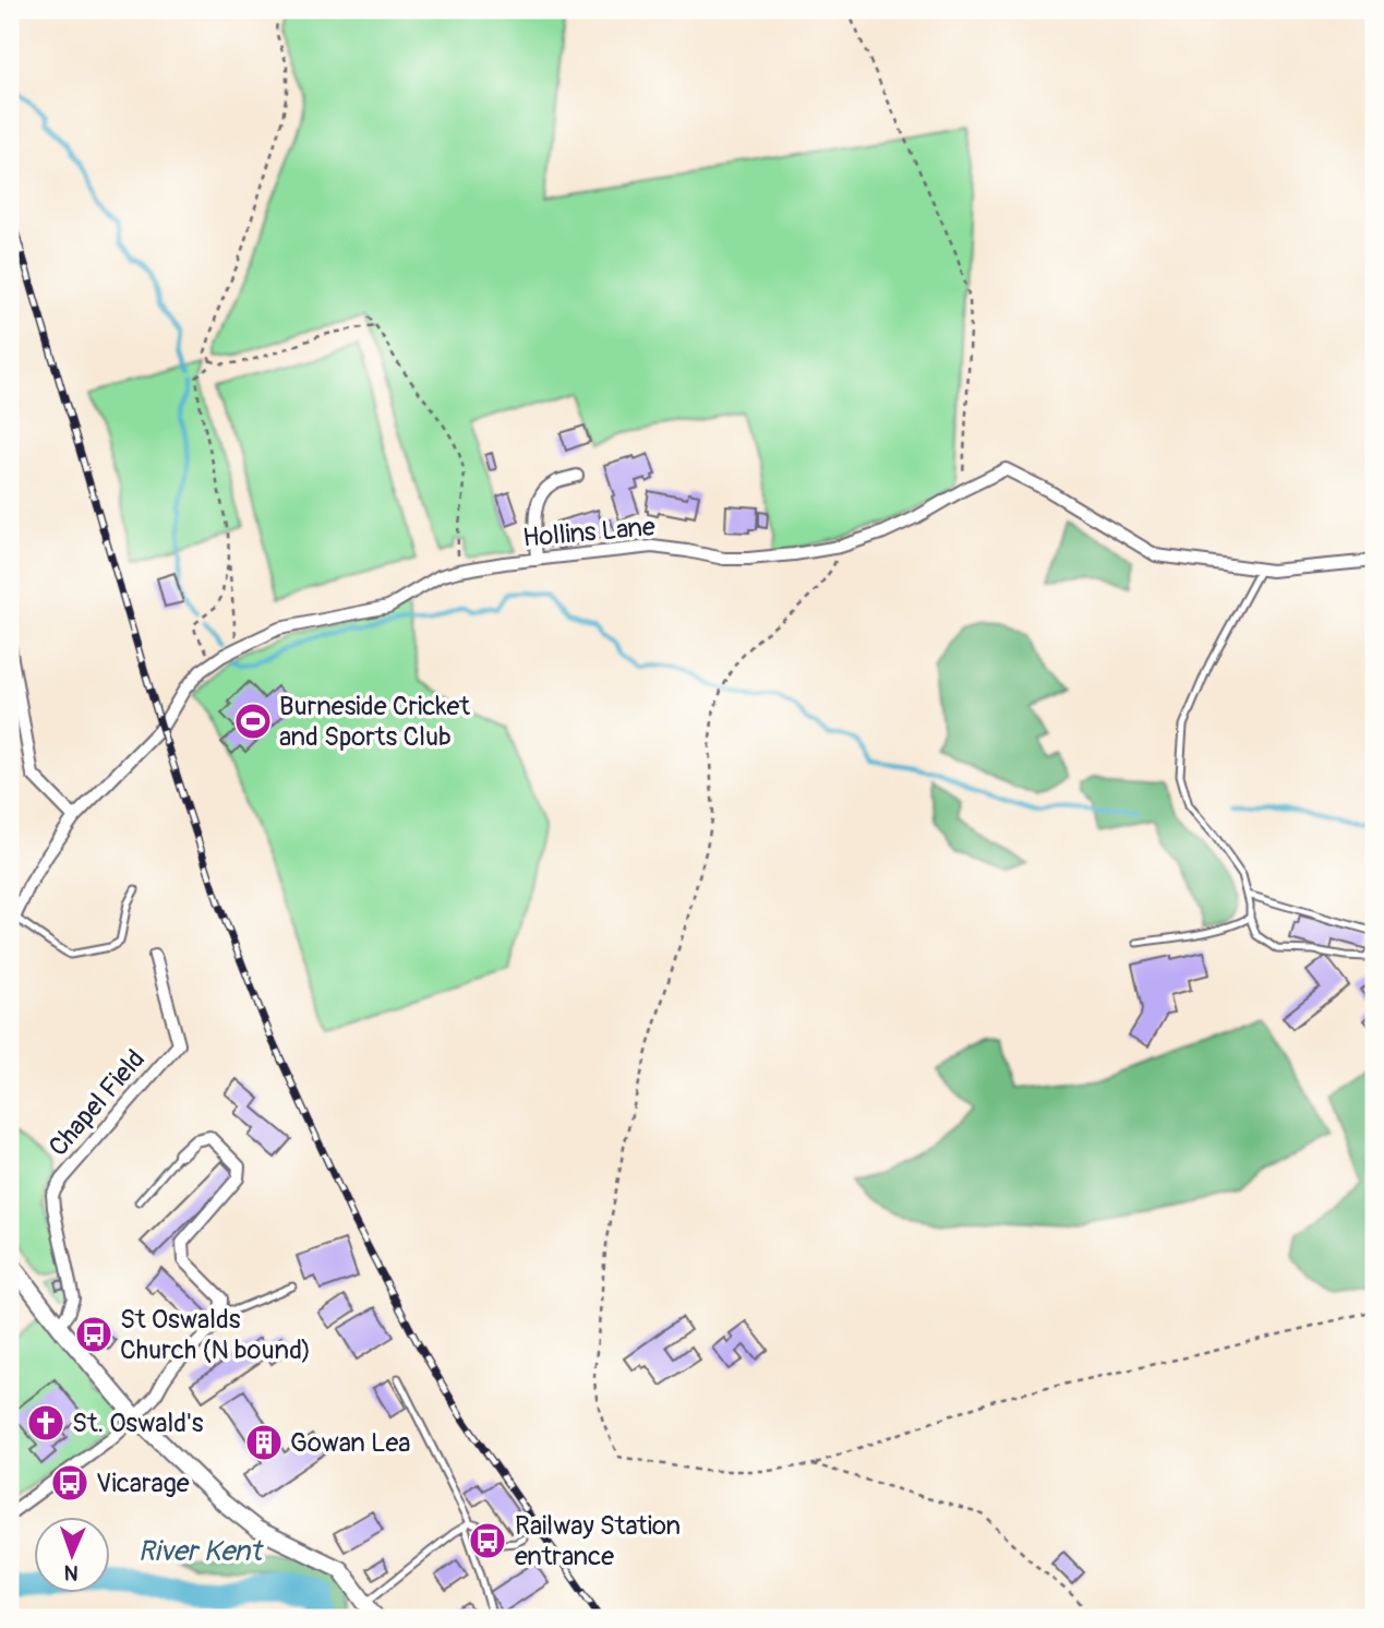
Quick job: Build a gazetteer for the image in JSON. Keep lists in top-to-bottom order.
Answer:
{
  "streets": {
    "street": ["Hollins Lane", "Chapel Field"]
  },
  "water": ["River Kent"],
  "places": {
    "sports": ["Burneside Cricket and Sports Club"],
    "bus stop": ["St Oswalds Church (N bound)", "Vicarage", "Railway Station entrance"],
    "church": ["St. Oswald's"],
    "building": ["Gowan Lea"]
  },
  "north": "bottom"
}
